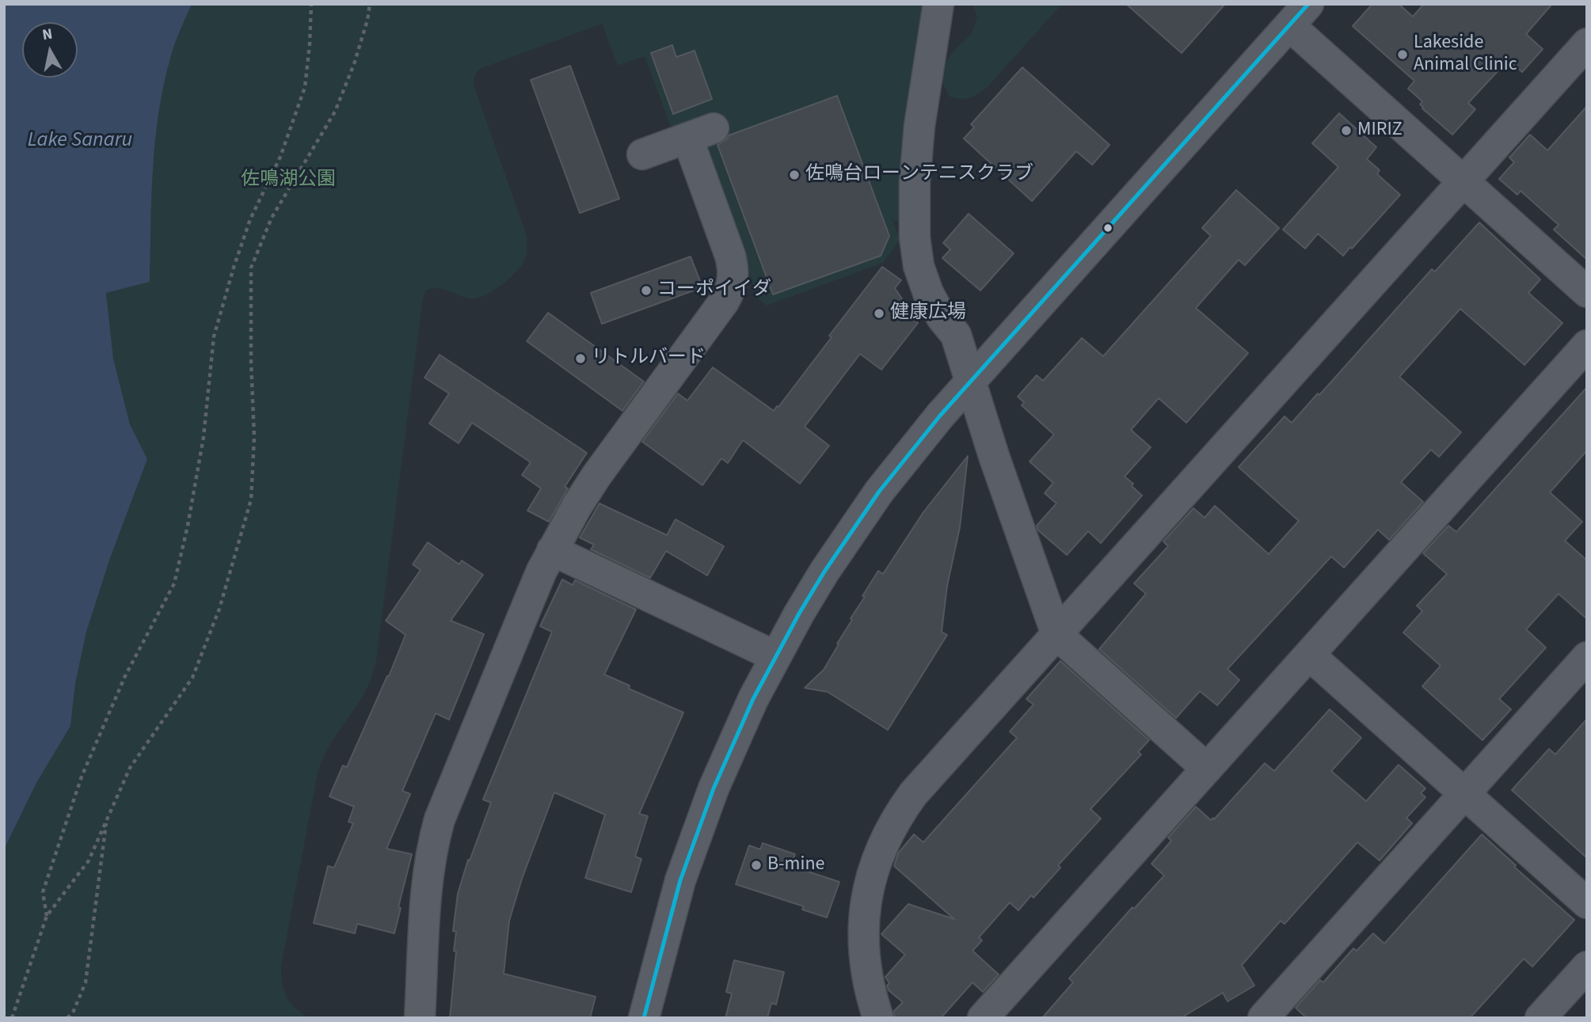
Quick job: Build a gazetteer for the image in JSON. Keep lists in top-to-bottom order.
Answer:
{
  "water": ["Lake Sanaru"],
  "parks": ["佐鳴湖公園"],
  "places": [
    "Lakeside Animal Clinic",
    "MIRIZ",
    "佐鳴台ローンテニスクラブ",
    "コーポイイダ",
    "健康広場",
    "リトルバード",
    "B-mine"
  ],
  "north": "top"
}
